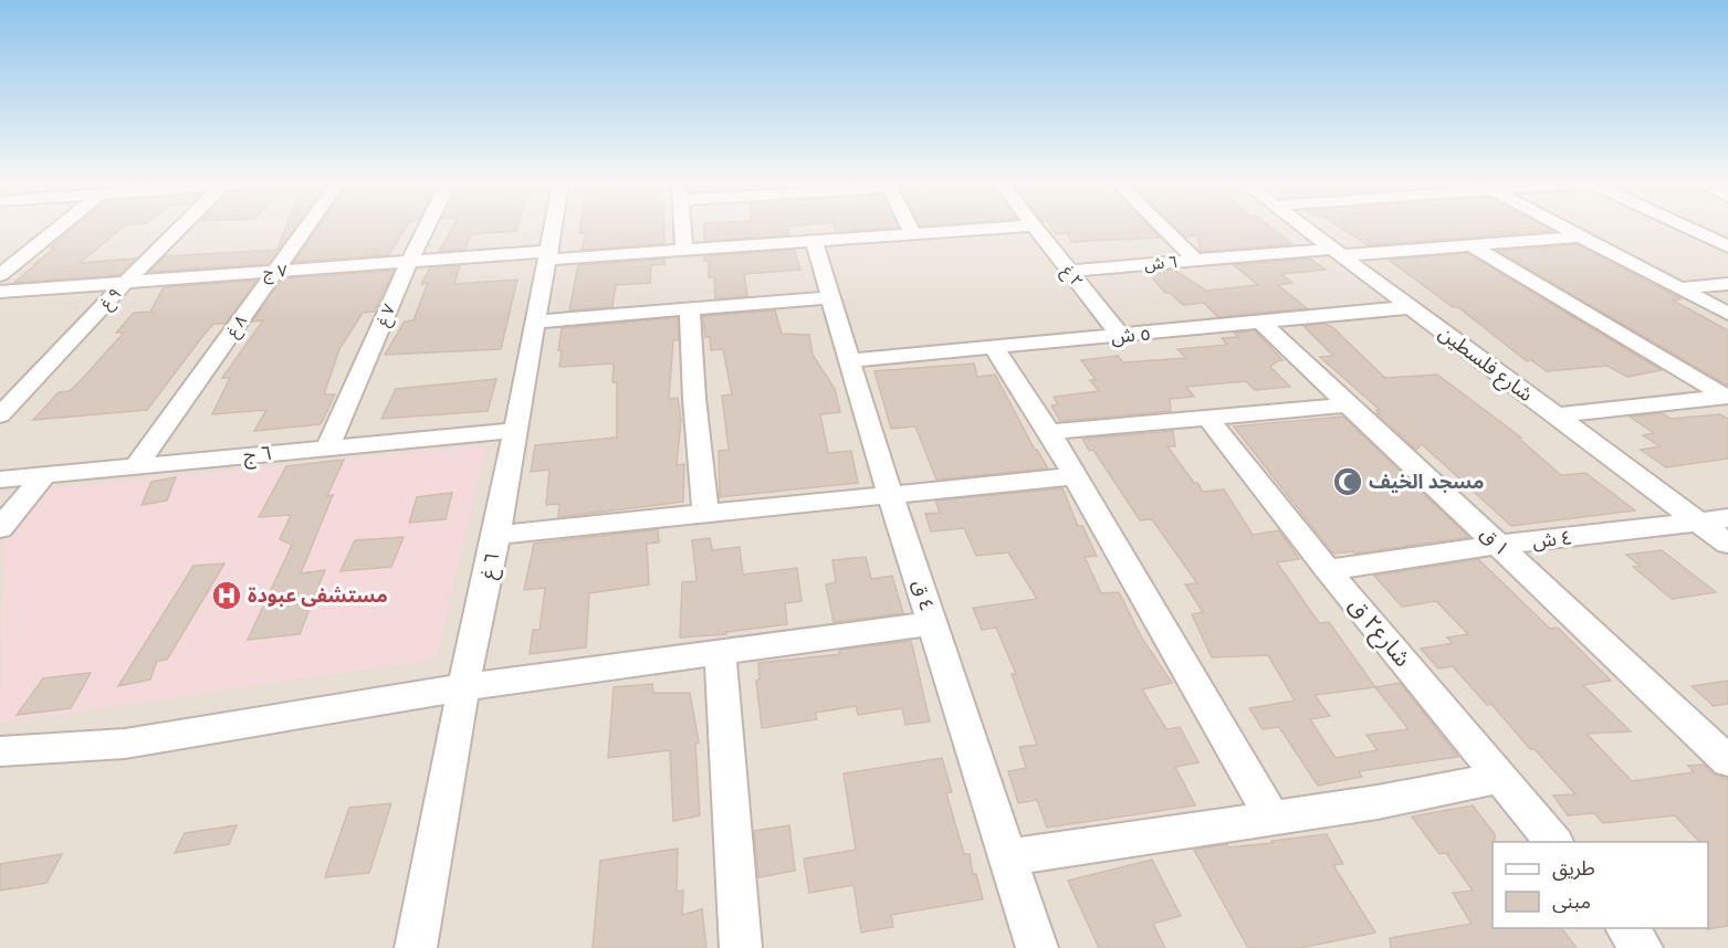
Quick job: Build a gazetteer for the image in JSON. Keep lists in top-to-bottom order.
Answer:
{
  "streets": {
    "street": [
      "٦ ش",
      "٧ ج",
      "٢ غ",
      "٩ غ",
      "٧ غ",
      "٨ غ",
      "٥ ش",
      "شارع فلسطين",
      "٦ ج",
      "٤ ش",
      "١ ق",
      "٦ غ",
      "٤ ق",
      "شارع٢ ق"
    ]
  },
  "crossings": [
    ["٦ ش", "٢ غ"],
    ["٦ ش", "شارع فلسطين"],
    ["٧ ج", "٩ غ"],
    ["٧ ج", "٧ غ"],
    ["٧ ج", "٨ غ"],
    ["٧ ج", "٦ غ"],
    ["٧ ج", "٤ ق"],
    ["٢ غ", "٥ ش"],
    ["٧ غ", "٦ ج"],
    ["٨ غ", "٦ ج"],
    ["٥ ش", "شارع فلسطين"],
    ["٥ ش", "١ ق"],
    ["٥ ش", "٤ ق"],
    ["شارع فلسطين", "٤ ش"],
    ["٦ ج", "٦ غ"],
    ["٤ ش", "١ ق"],
    ["٤ ش", "شارع٢ ق"]
  ],
  "places": {
    "mosque": ["مسجد الخيف"],
    "hospital": ["مستشفى عبودة"]
  },
  "legend": ["طريق", "مبنى"]
}
